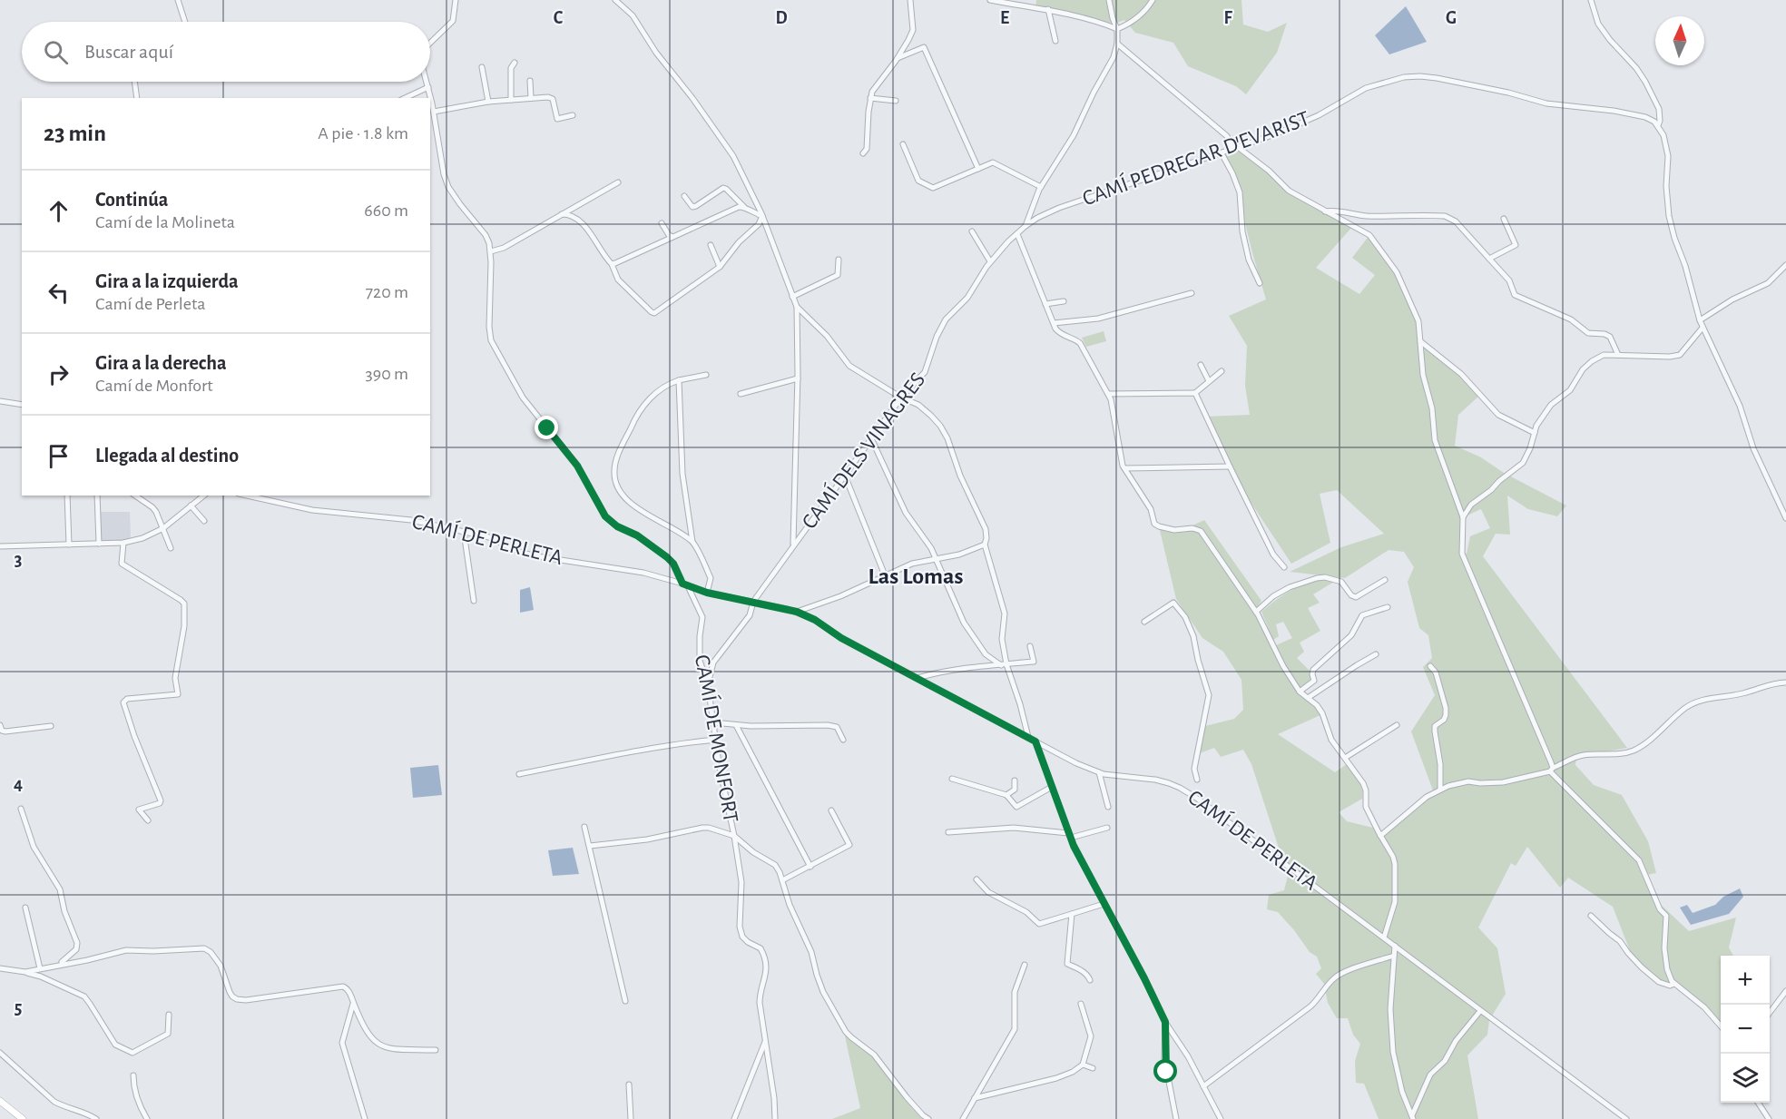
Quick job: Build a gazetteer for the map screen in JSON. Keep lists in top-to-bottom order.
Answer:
{
  "streets": {
    "street": [
      "CAMÍ PEDREGAR D'EVARIST",
      "CAMÍ DELS VINAGRES",
      "CAMÍ DE PERLETA",
      "CAMÍ DE MONFORT"
    ]
  },
  "crossings": [
    ["CAMÍ PEDREGAR D'EVARIST", "CAMÍ DELS VINAGRES"],
    ["CAMÍ DELS VINAGRES", "CAMÍ DE PERLETA"],
    ["CAMÍ DELS VINAGRES", "CAMÍ DE MONFORT"],
    ["CAMÍ DE PERLETA", "CAMÍ DE MONFORT"]
  ],
  "districts": ["Las Lomas"],
  "north": "top",
  "page": {
    "search": "Buscar aquí",
    "heading": ["23 min", "A pie · 1.8 km"],
    "list": [
      ["Continúa", "Camí de la Molineta", "660 m"],
      ["Gira a la izquierda", "Camí de Perleta", "720 m"],
      ["Gira a la derecha", "Camí de Monfort", "390 m"],
      "Llegada al destino"
    ],
    "map_buttons": ["+", "−"]
  },
  "grid": {
    "columns": [
      "C",
      "D",
      "E",
      "F",
      "G"
    ],
    "rows": ["3", "4", "5"]
  }
}
